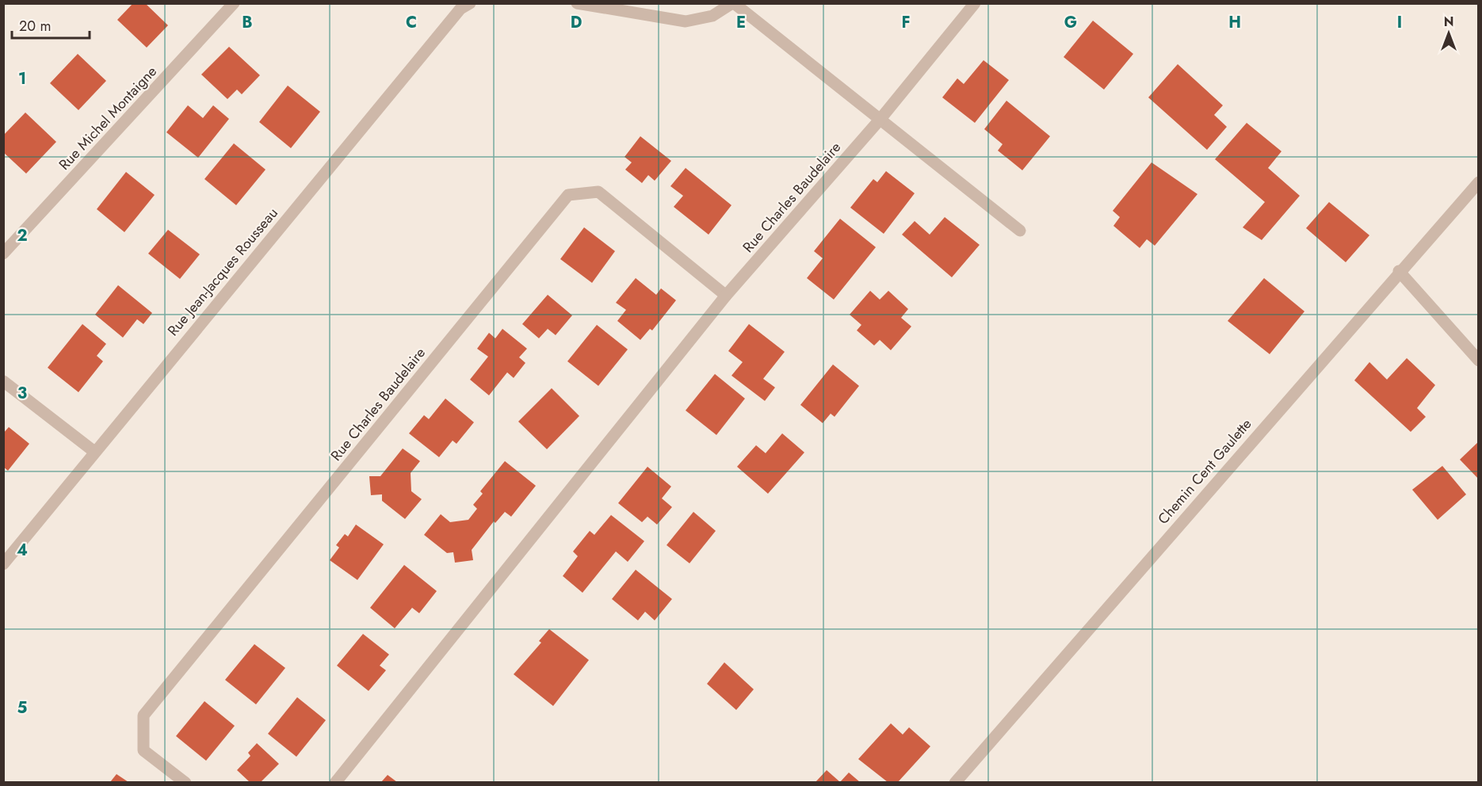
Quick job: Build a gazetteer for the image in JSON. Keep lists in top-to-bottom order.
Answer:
{
  "streets": {
    "street": [
      "Rue Michel Montaigne",
      "Rue Charles Baudelaire",
      "Rue Jean-Jacques Rousseau",
      "Chemin Cent Gaulette"
    ]
  },
  "scale_bar": "20 m",
  "north": "top",
  "grid": {
    "columns": [
      "B",
      "C",
      "D",
      "E",
      "F",
      "G",
      "H",
      "I"
    ],
    "rows": [
      "1",
      "2",
      "3",
      "4",
      "5"
    ]
  }
}
